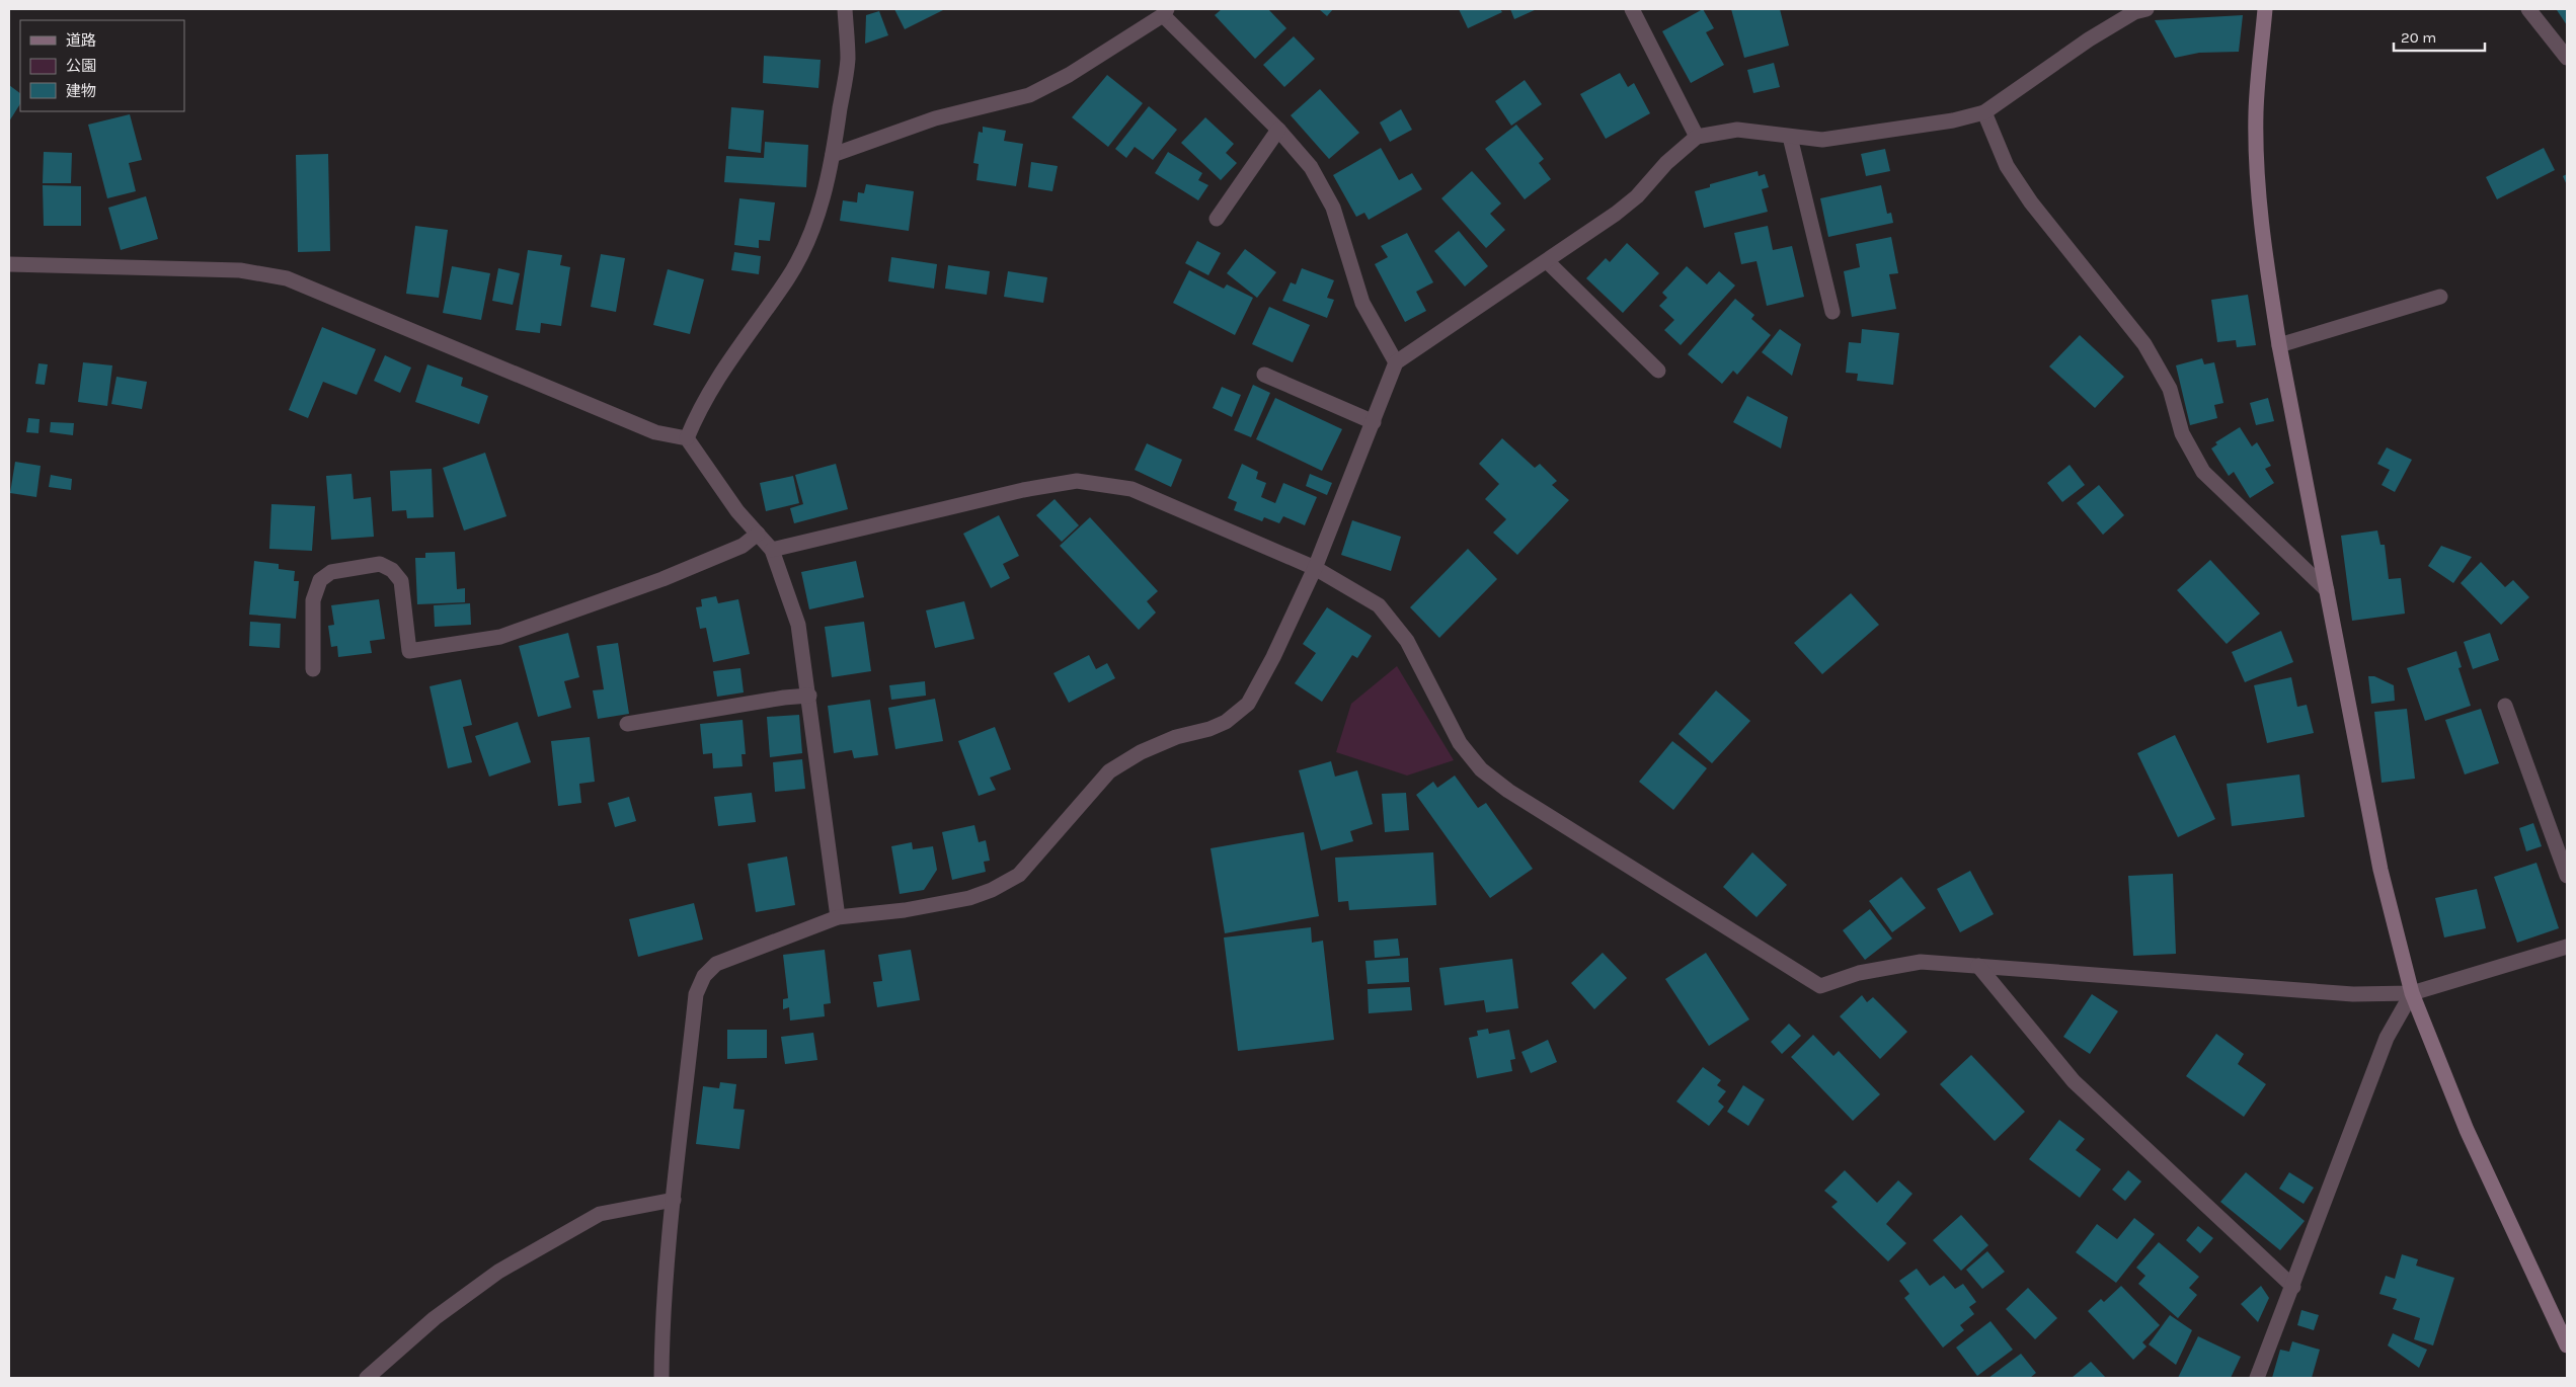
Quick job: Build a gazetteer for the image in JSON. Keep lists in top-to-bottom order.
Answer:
{
  "legend": ["道路", "公園", "建物"],
  "scale_bar": "20 m"
}
